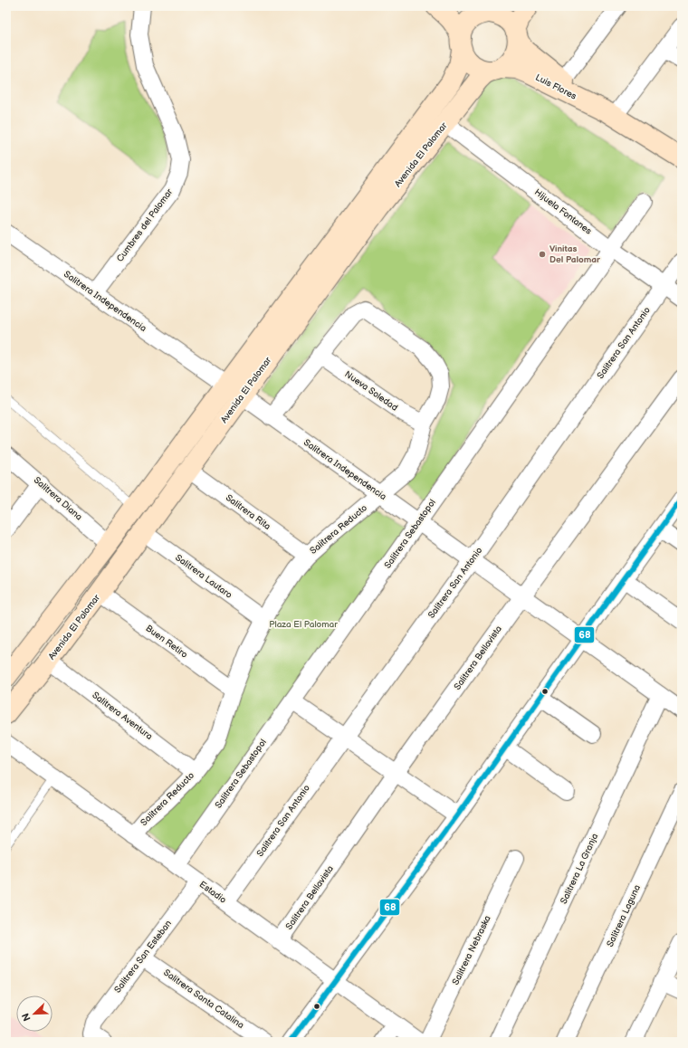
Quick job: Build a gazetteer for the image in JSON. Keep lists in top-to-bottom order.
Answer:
{
  "streets": {
    "street": [
      "Luis Flores",
      "Avenida El Palomar",
      "Hijuela Fontanes",
      "Cumbres del Palomar",
      "Salitrera Independencia",
      "Salitrera San Antonio",
      "Nueva Soledad",
      "Salitrera Diana",
      "Salitrera Rita",
      "Salitrera Reducto",
      "Salitrera Sebastopol",
      "Salitrera Lautaro",
      "Buen Retiro",
      "Salitrera Bellavista",
      "Salitrera Aventura",
      "Salitrera La Granja",
      "Estadio",
      "Salitrera Laguna",
      "Salitrera Nebraska",
      "Salitrera San Esteban",
      "Salitrera Santa Catalina"
    ]
  },
  "crossings": [
    ["Luis Flores", "Avenida El Palomar"],
    ["Avenida El Palomar", "Hijuela Fontanes"],
    ["Avenida El Palomar", "Salitrera Independencia"],
    ["Avenida El Palomar", "Salitrera Diana"],
    ["Avenida El Palomar", "Salitrera Rita"],
    ["Avenida El Palomar", "Salitrera Lautaro"],
    ["Avenida El Palomar", "Buen Retiro"],
    ["Avenida El Palomar", "Salitrera Aventura"],
    ["Hijuela Fontanes", "Salitrera San Antonio"],
    ["Hijuela Fontanes", "Salitrera Sebastopol"],
    ["Cumbres del Palomar", "Salitrera Independencia"],
    ["Salitrera Independencia", "Salitrera San Antonio"],
    ["Salitrera Independencia", "Salitrera Reducto"],
    ["Salitrera Independencia", "Salitrera Sebastopol"],
    ["Salitrera Independencia", "Salitrera Bellavista"],
    ["Salitrera Independencia", "Salitrera La Granja"],
    ["Salitrera San Antonio", "Estadio"],
    ["Nueva Soledad", "Salitrera Reducto"],
    ["Salitrera Rita", "Salitrera Reducto"],
    ["Salitrera Reducto", "Salitrera Lautaro"],
    ["Salitrera Reducto", "Buen Retiro"],
    ["Salitrera Reducto", "Salitrera Aventura"],
    ["Salitrera Reducto", "Estadio"],
    ["Salitrera Sebastopol", "Estadio"],
    ["Salitrera Bellavista", "Estadio"],
    ["Estadio", "Salitrera San Esteban"],
    ["Salitrera San Esteban", "Salitrera Santa Catalina"]
  ],
  "parks": ["Plaza El Palomar"],
  "places": ["Vinitas Del Palomar"],
  "lines": ["transit line 68"],
  "north": "bottom left"
}
